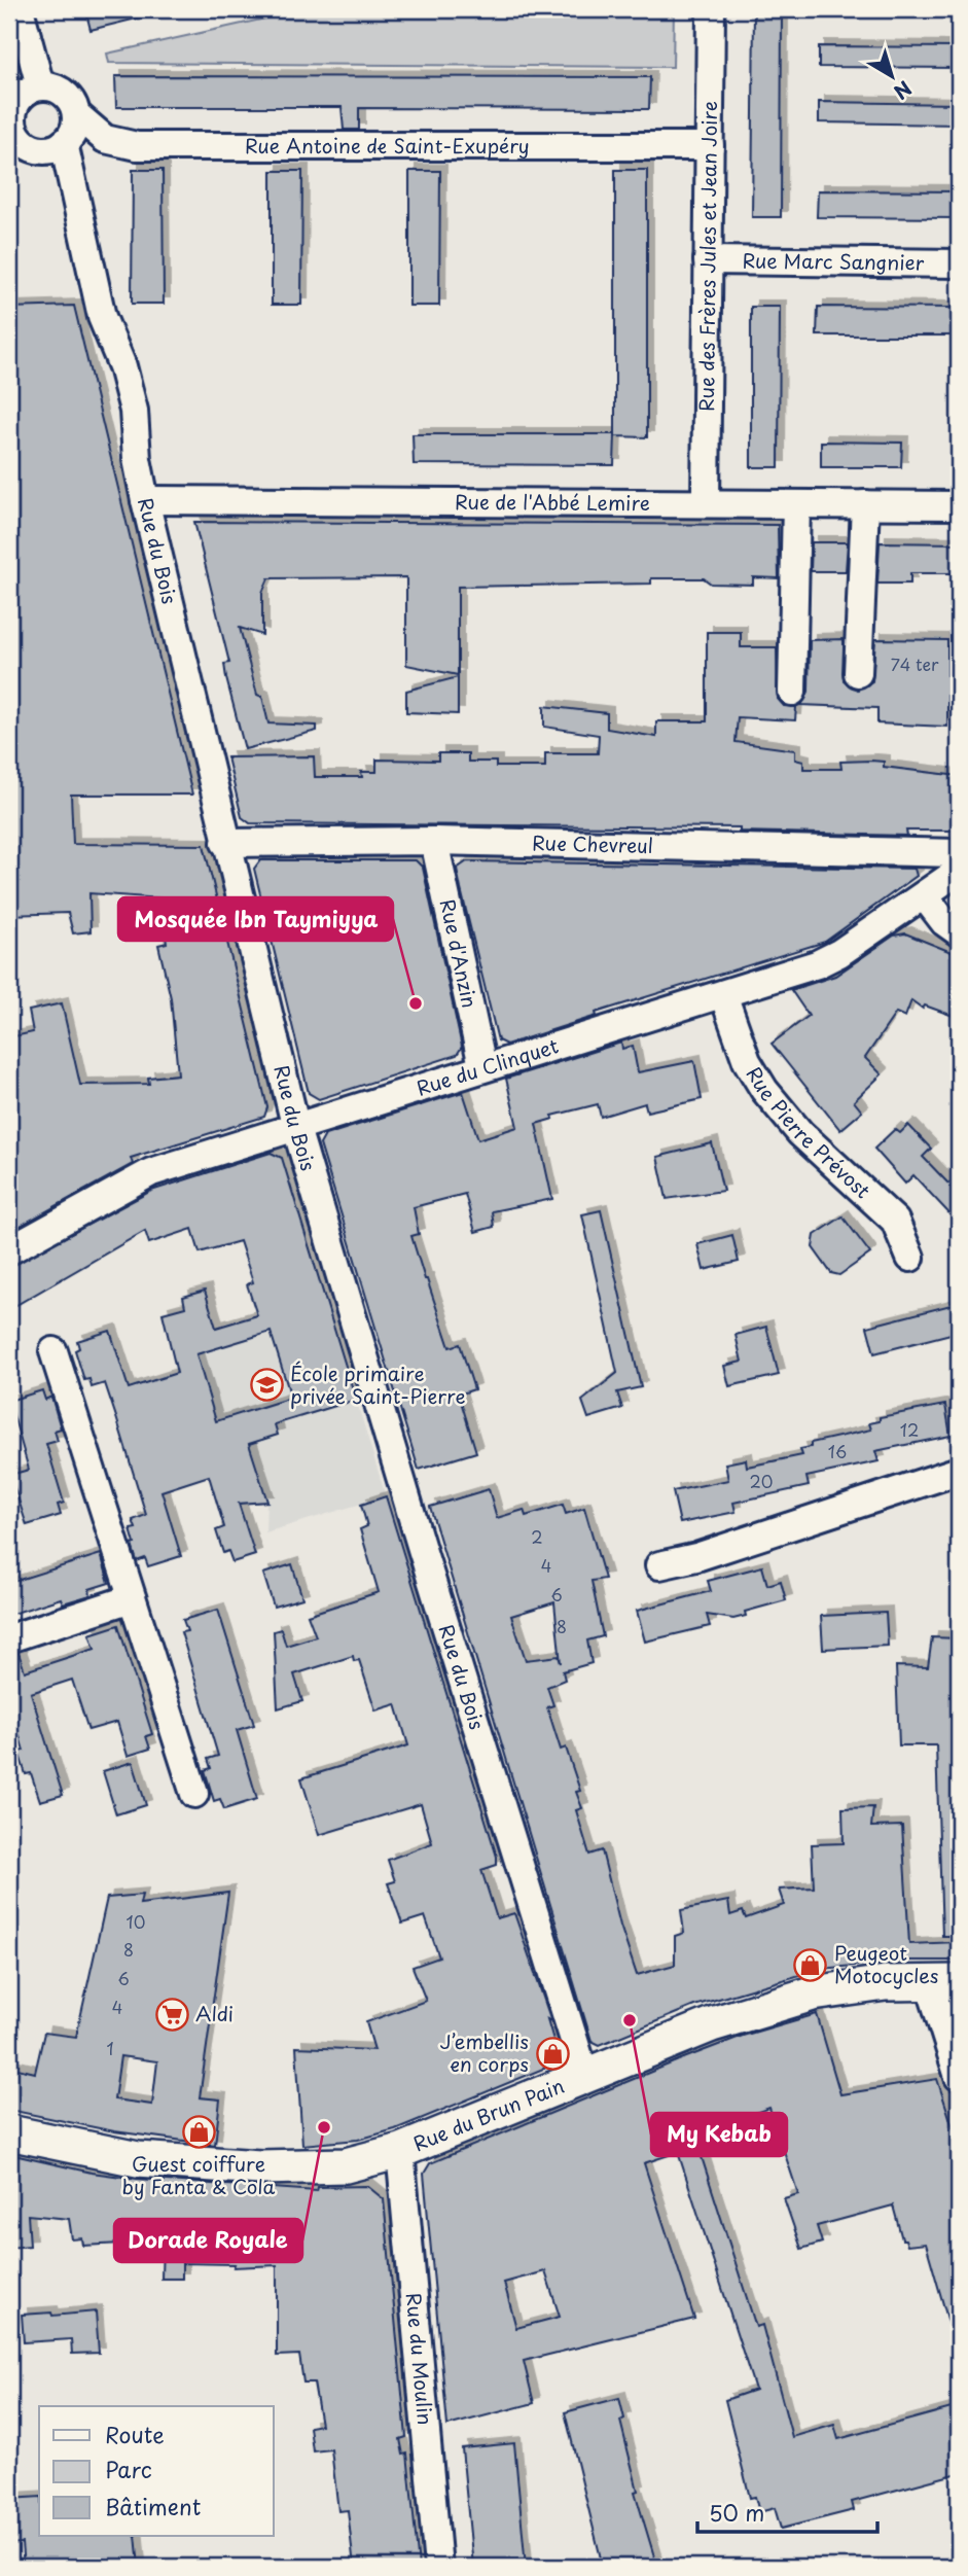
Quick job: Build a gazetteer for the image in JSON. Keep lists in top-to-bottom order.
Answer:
{
  "streets": {
    "main road": ["Rue du Brun Pain"],
    "street": [
      "Rue Antoine de Saint-Exupéry",
      "Rue des Frères Jules et Jean Joire",
      "Rue Marc Sangnier",
      "Rue de l'Abbé Lemire",
      "Rue du Bois",
      "Rue Chevreul",
      "Rue d'Anzin",
      "Rue du Clinquet",
      "Rue Pierre Prévost",
      "Rue du Moulin"
    ]
  },
  "crossings": [
    ["Rue Antoine de Saint-Exupéry", "Rue des Frères Jules et Jean Joire"],
    ["Rue Antoine de Saint-Exupéry", "Rue du Bois"],
    ["Rue des Frères Jules et Jean Joire", "Rue Marc Sangnier"],
    ["Rue des Frères Jules et Jean Joire", "Rue de l'Abbé Lemire"],
    ["Rue de l'Abbé Lemire", "Rue du Bois"],
    ["Rue du Bois", "Rue Chevreul"],
    ["Rue du Bois", "Rue du Clinquet"],
    ["Rue du Bois", "Rue du Brun Pain"],
    ["Rue Chevreul", "Rue d'Anzin"],
    ["Rue d'Anzin", "Rue du Clinquet"],
    ["Rue du Clinquet", "Rue Pierre Prévost"],
    ["Rue du Brun Pain", "Rue du Moulin"]
  ],
  "places": {
    "other": ["Mosquée Ibn Taymiyya", "My Kebab", "Dorade Royale"],
    "school or university": ["École primaire privée Saint-Pierre"],
    "shop": ["Peugeot Motocycles", "J’embellis en corps", "Guest coiffure by Fanta & Cola"],
    "supermarket": ["Aldi"]
  },
  "house_numbers": [
    "74 ter",
    "12",
    "16",
    "20",
    "2",
    "4",
    "6",
    "8",
    "10",
    "8",
    "6",
    "4",
    "1"
  ],
  "legend": ["Route", "Parc", "Bâtiment"],
  "scale_bar": "50 m",
  "north": "bottom right"
}
